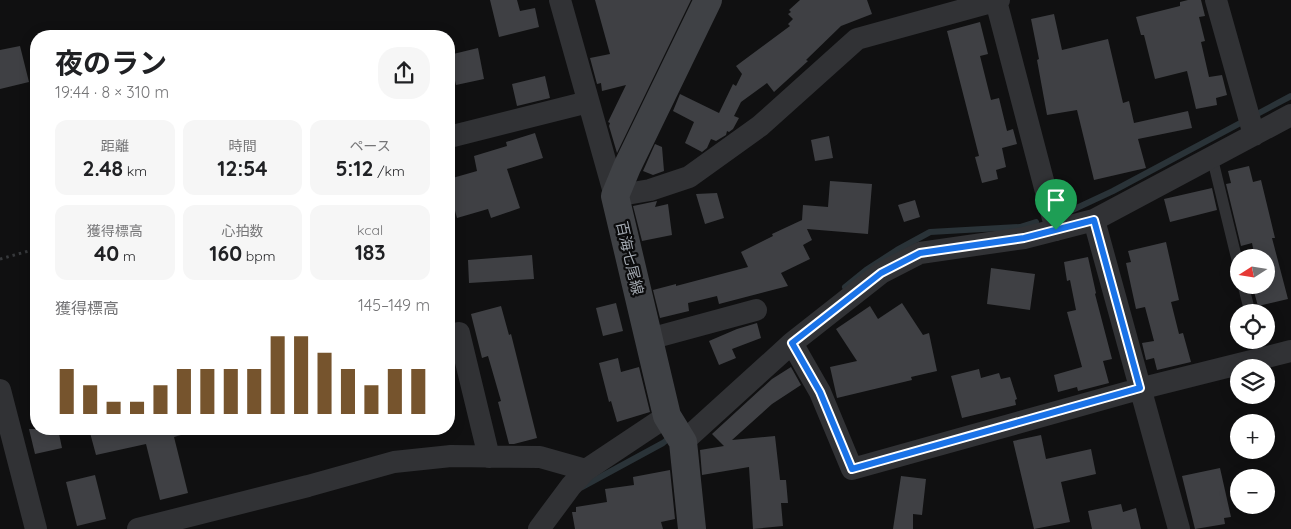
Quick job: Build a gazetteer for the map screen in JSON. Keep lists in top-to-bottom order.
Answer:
{
  "streets": {
    "main road": ["百海七尾線"]
  },
  "north": "left",
  "page": {
    "heading": ["夜のラン", "19:44 · 8 × 310 m"],
    "stats": [
      ["距離", "2.48 km"],
      ["時間", "12:54"],
      ["ペース", "5:12 /km"],
      ["獲得標高", "40 m"],
      ["心拍数", "160 bpm"],
      ["kcal", "183"]
    ],
    "map_buttons": ["+", "−"],
    "chart": ["獲得標高", "145–149 m"]
  }
}
